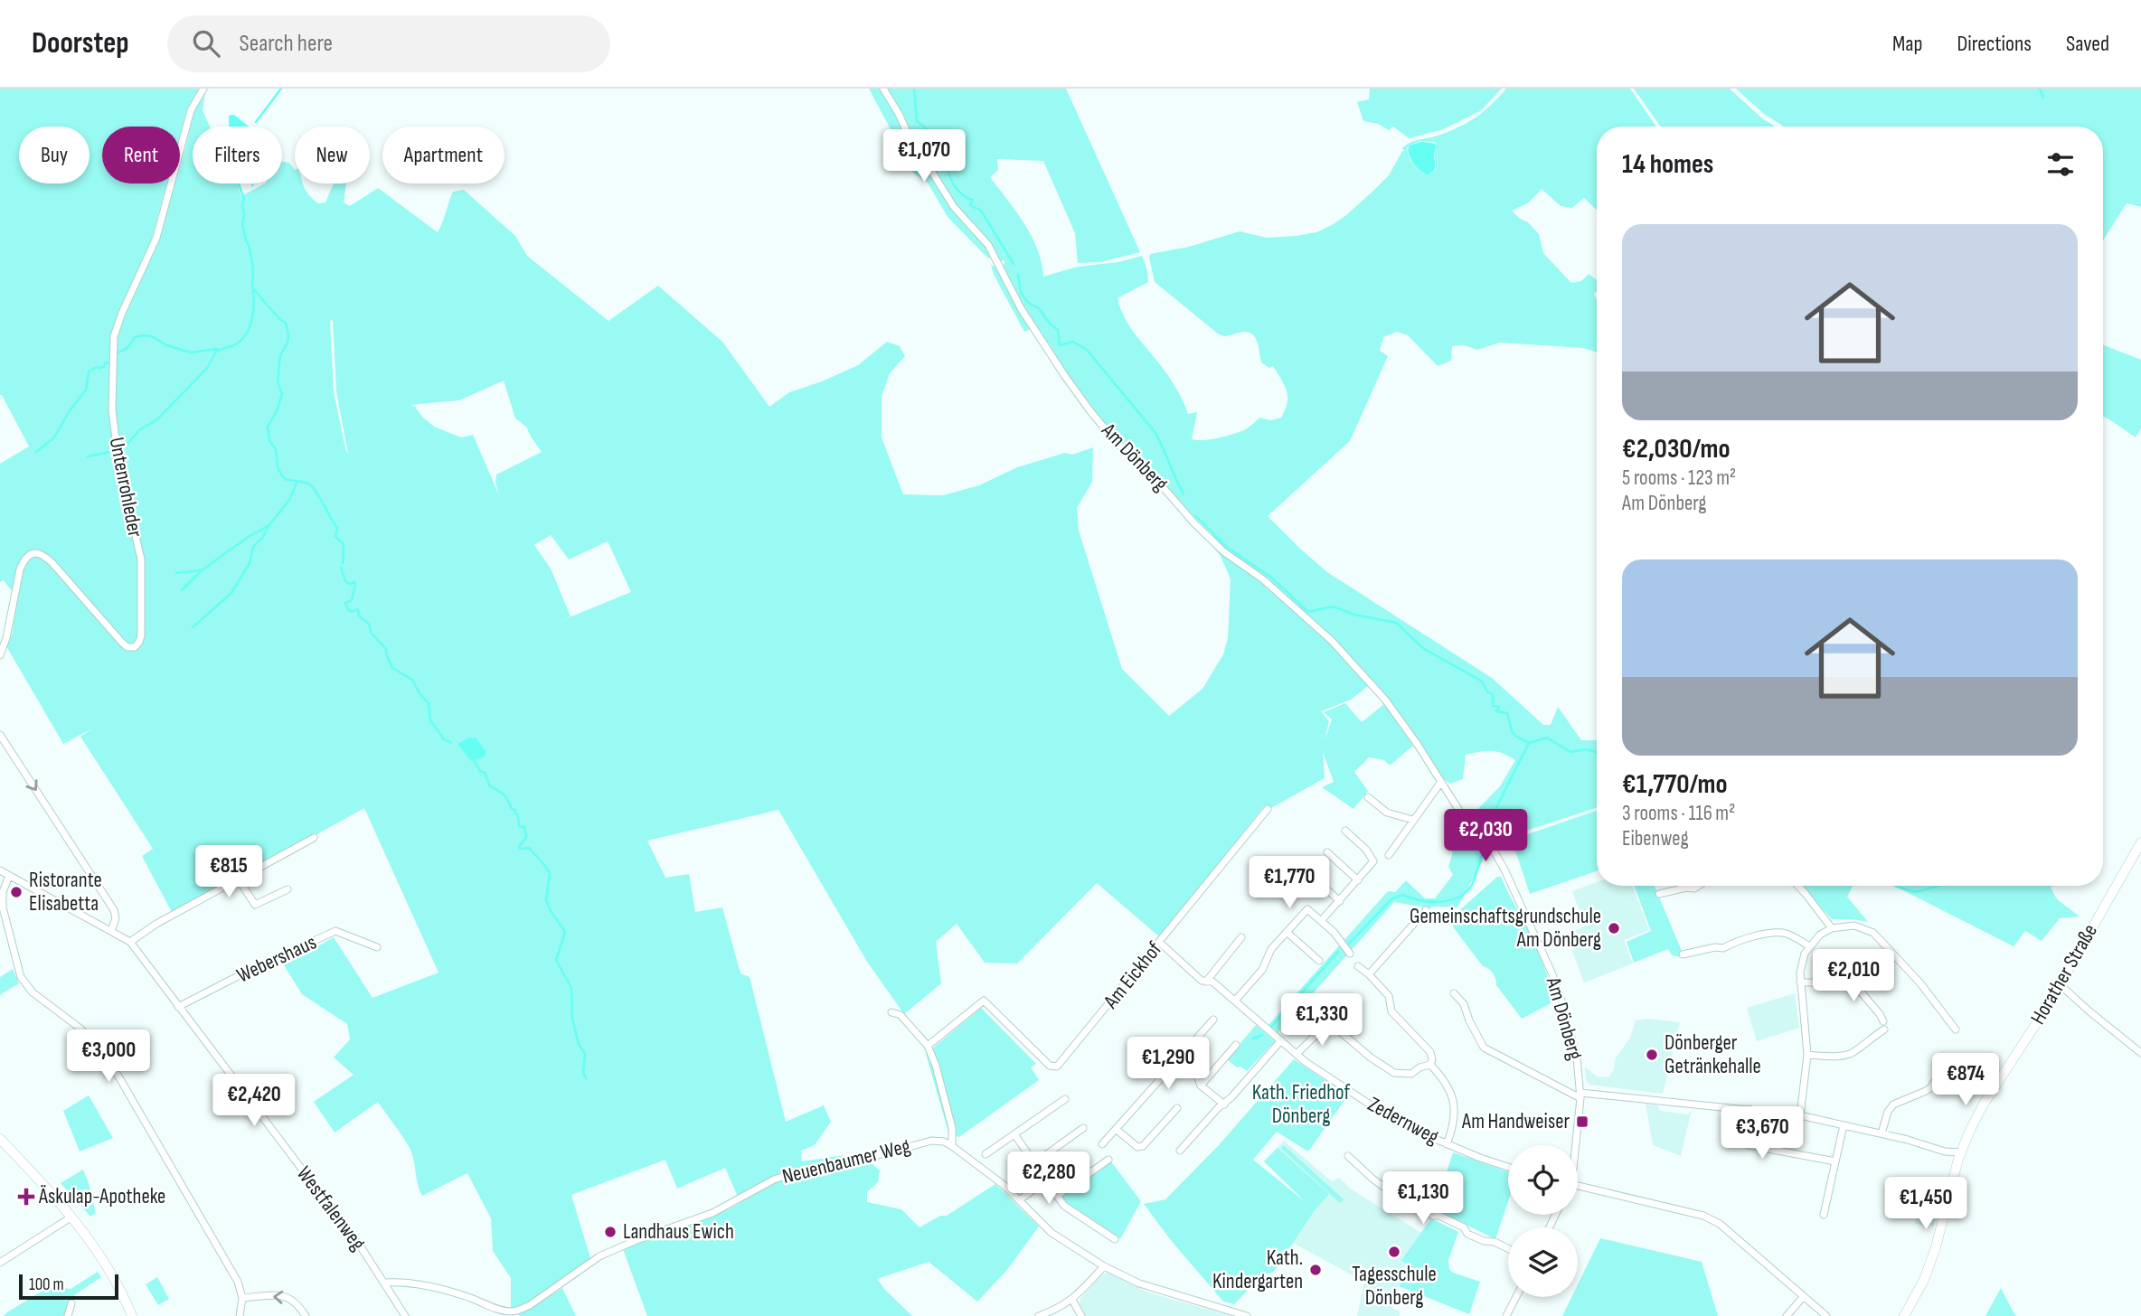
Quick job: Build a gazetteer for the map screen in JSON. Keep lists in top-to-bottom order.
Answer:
{
  "streets": {
    "main road": ["Horather Straße"],
    "street": [
      "Am Dönberg",
      "Untenrohleder",
      "Webershaus",
      "Am Eickhof",
      "Zedernweg",
      "Neuenbaumer Weg",
      "Westfalenweg"
    ]
  },
  "crossings": [
    ["Webershaus", "Westfalenweg"],
    ["Am Eickhof", "Zedernweg"],
    ["Neuenbaumer Weg", "Westfalenweg"]
  ],
  "parks": ["Kath. Friedhof Dönberg"],
  "places": {
    "other": [
      "Ristorante Elisabetta",
      "Gemeinschaftsgrundschule Am Dönberg",
      "Dönberger Getränkehalle",
      "Landhaus Ewich",
      "Tagesschule Dönberg",
      "Kath. Kindergarten"
    ],
    "transit": ["Am Handweiser"],
    "health": ["Äskulap-Apotheke"]
  },
  "scale_bar": "100 m",
  "page": {
    "header": "Doorstep",
    "search": "Search here",
    "nav": ["Map", "Directions", "Saved"],
    "chip": [
      "Buy",
      "Rent",
      "Filters",
      "New",
      "Apartment"
    ],
    "heading": "14 homes",
    "price": [
      "€1,070",
      "€2,030",
      "€815",
      "€1,770",
      "€2,010",
      "€1,330",
      "€3,000",
      "€1,290",
      "€874",
      "€2,420",
      "€3,670",
      "€2,280",
      "€1,130",
      "€1,450"
    ],
    "list": [
      {
        "name": "€2,030/mo",
        "note": "5 rooms · 123 m² · Am Dönberg"
      },
      {
        "name": "€1,770/mo",
        "note": "3 rooms · 116 m² · Eibenweg"
      }
    ],
    "scale": "100 m"
  }
}
